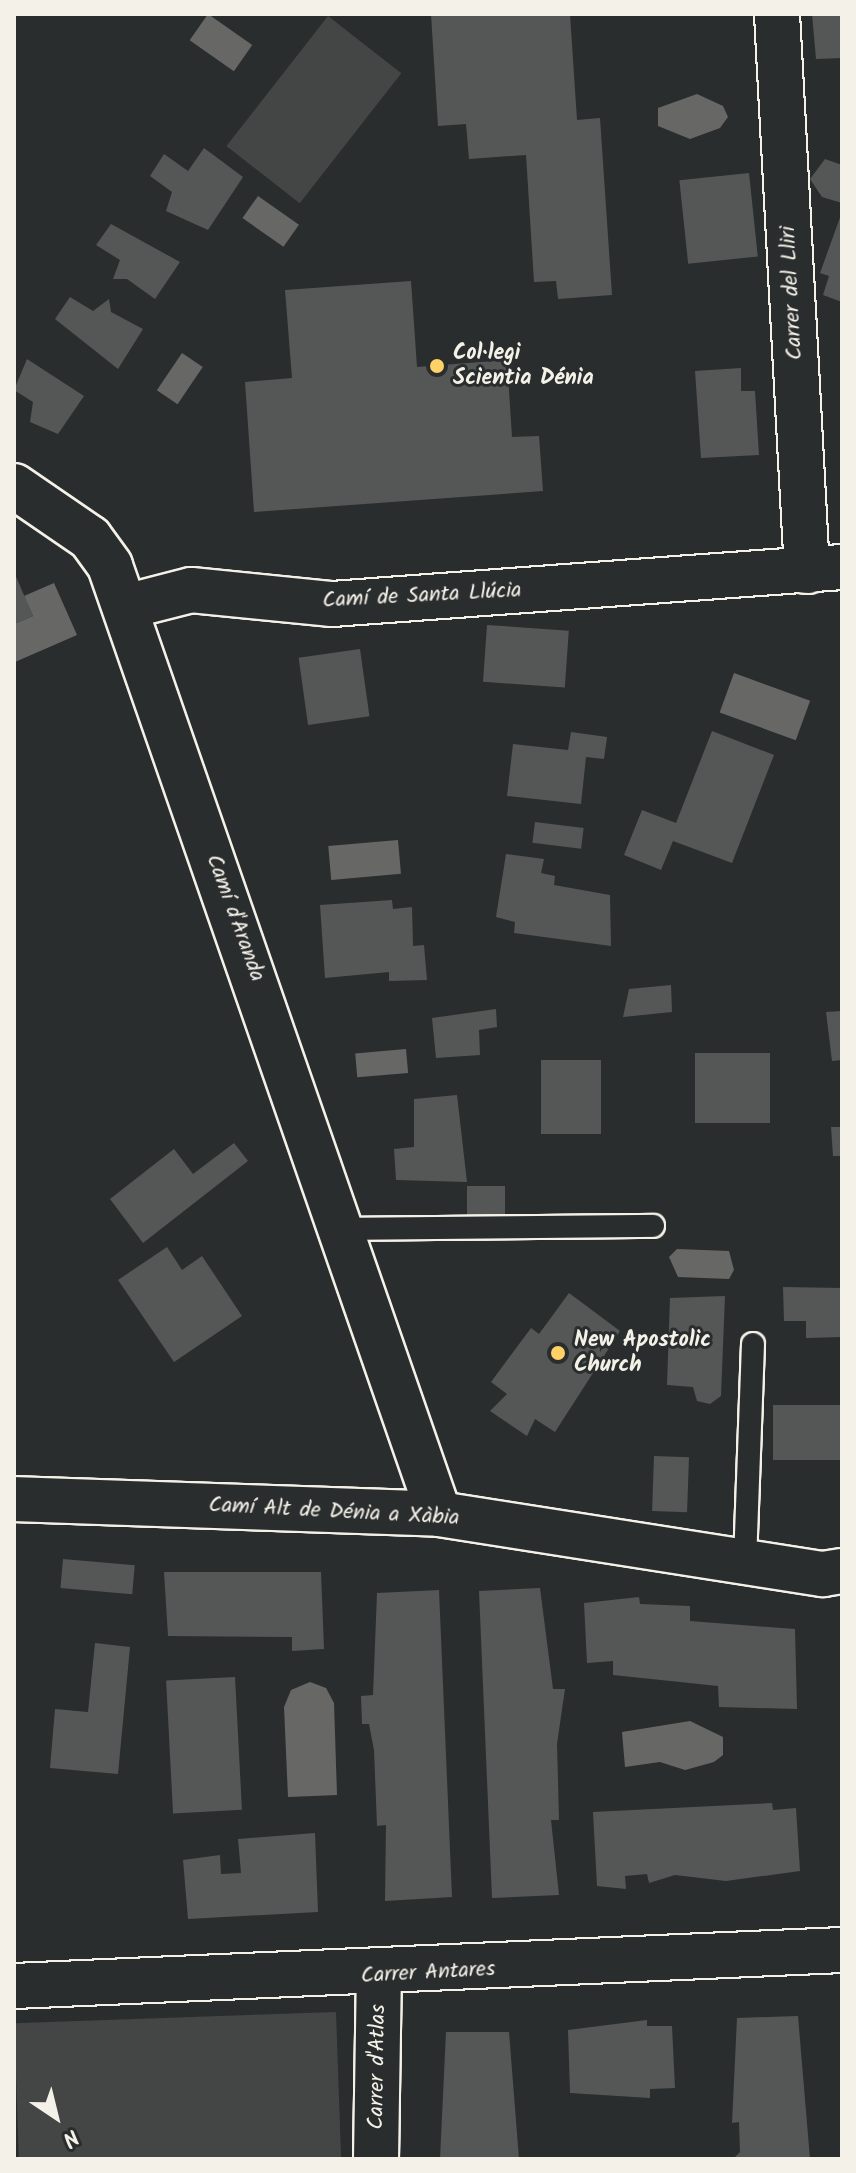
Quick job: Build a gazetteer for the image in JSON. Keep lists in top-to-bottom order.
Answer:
{
  "streets": {
    "street": [
      "Carrer del Lliri",
      "Camí de Santa Llúcia",
      "Camí d'Aranda",
      "Camí Alt de Dénia a Xàbia",
      "Carrer Antares",
      "Carrer d'Atlas"
    ]
  },
  "crossings": [
    ["Carrer del Lliri", "Camí de Santa Llúcia"],
    ["Camí de Santa Llúcia", "Camí d'Aranda"],
    ["Camí d'Aranda", "Camí Alt de Dénia a Xàbia"],
    ["Carrer Antares", "Carrer d'Atlas"]
  ],
  "places": ["Col·legi Scientia Dénia", "New Apostolic Church"],
  "north": "bottom right"
}
